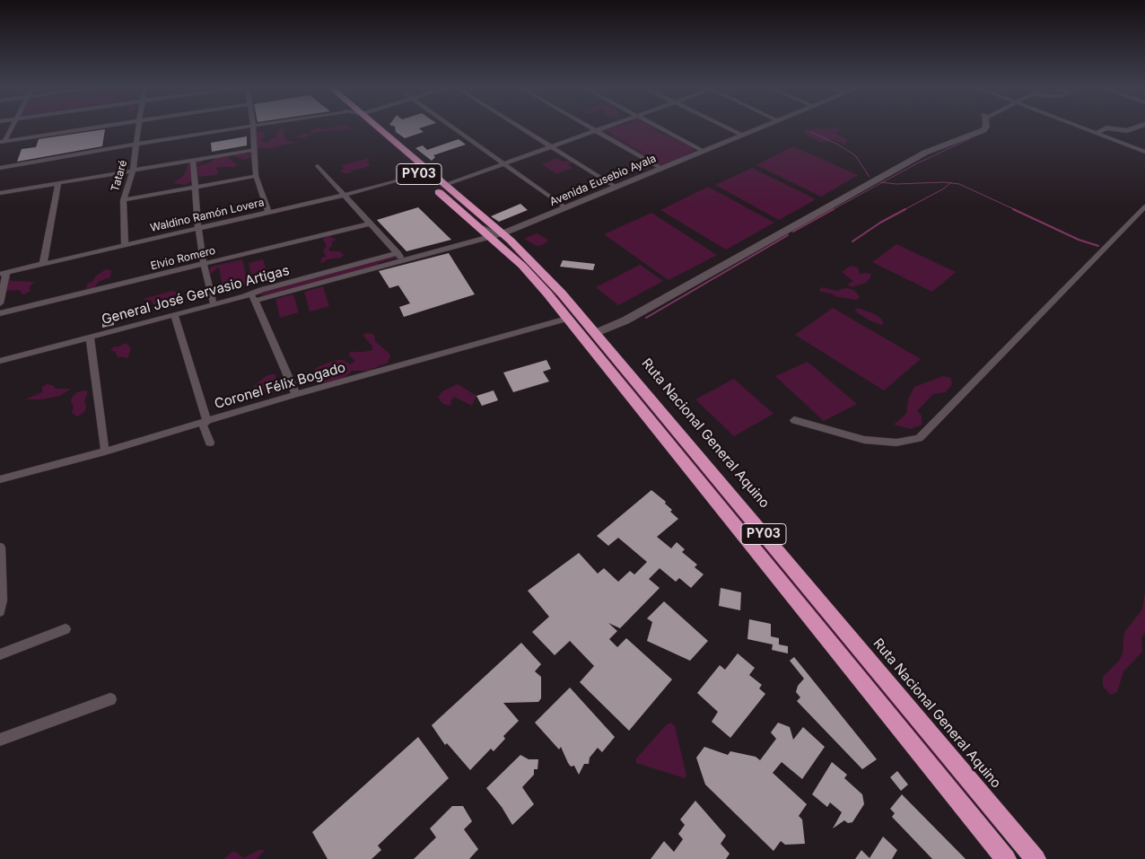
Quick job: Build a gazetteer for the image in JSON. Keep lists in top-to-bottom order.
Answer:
{
  "streets": {
    "highway": ["PY03", "Ruta Nacional General Aquino"],
    "street": [
      "Tataré",
      "Avenida Eusebio Ayala",
      "Waldino Ramón Lovera",
      "Elvio Romero",
      "General José Gervasio Artigas",
      "Coronel Félix Bogado"
    ]
  },
  "crossings": [
    ["Tataré", "Waldino Ramón Lovera"],
    ["Avenida Eusebio Ayala", "General José Gervasio Artigas"],
    ["Avenida Eusebio Ayala", "Ruta Nacional General Aquino"],
    ["Waldino Ramón Lovera", "Ruta Nacional General Aquino"],
    ["General José Gervasio Artigas", "Ruta Nacional General Aquino"],
    ["Coronel Félix Bogado", "Ruta Nacional General Aquino"]
  ]
}
